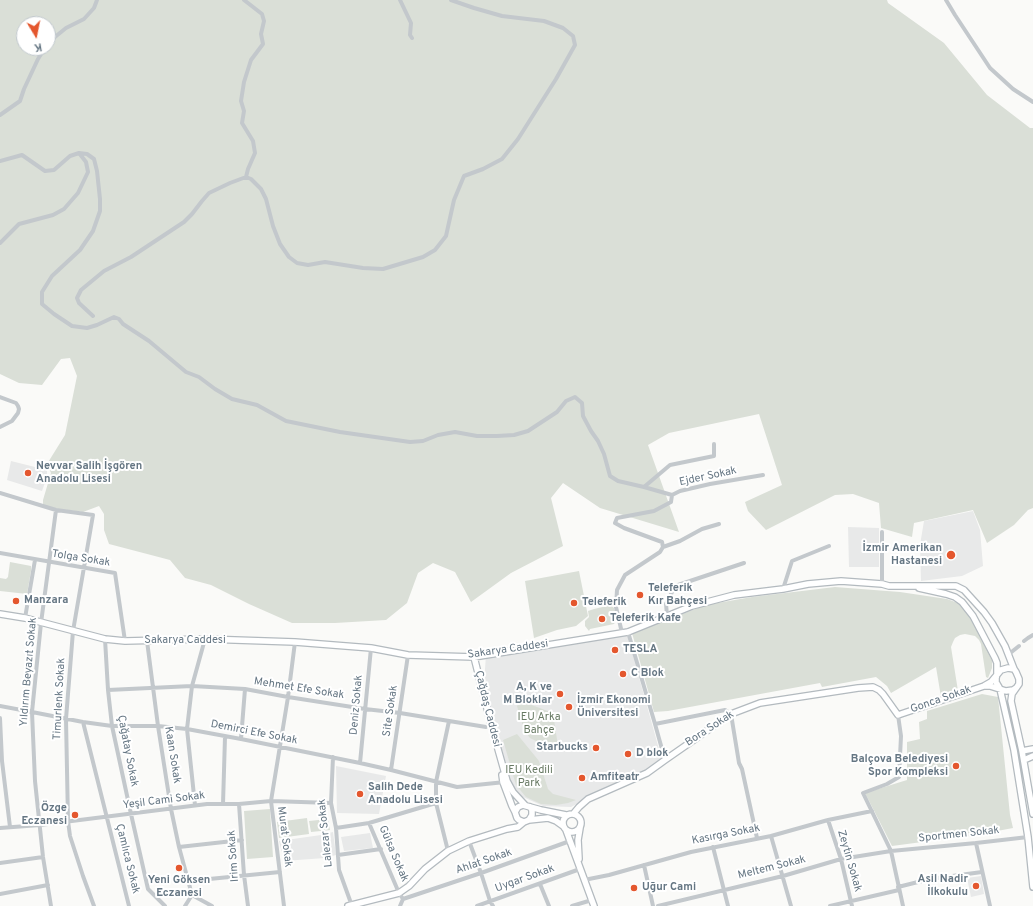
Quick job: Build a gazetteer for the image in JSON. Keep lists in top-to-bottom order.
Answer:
{
  "streets": {
    "main road": [
      "Sakarya Caddesi",
      "Gonca Sokak",
      "Çağdaş Caddesi",
      "Bora Sokak"
    ],
    "street": [
      "Ejder Sokak",
      "Tolga Sokak",
      "Yıldırım Beyazıt Sokak",
      "Mehmet Efe Sokak",
      "Timurlenk Sokak",
      "Deniz Sokak",
      "Site Sokak",
      "Demirci Efe Sokak",
      "Çağatay Sokak",
      "Kaan Sokak",
      "Yeşil Cami Sokak",
      "Lalezar Sokak",
      "Kasırga Sokak",
      "Sportmen Sokak",
      "Murat Sokak",
      "Gülsa Sokak",
      "Irim Sokak",
      "Çamlıca Sokak",
      "Zeytin Sokak",
      "Ahlat Sokak",
      "Meltem Sokak",
      "Uygar Sokak"
    ]
  },
  "crossings": [
    ["Tolga Sokak", "Sakarya Caddesi"],
    ["Tolga Sokak", "Yıldırım Beyazıt Sokak"],
    ["Tolga Sokak", "Timurlenk Sokak"],
    ["Sakarya Caddesi", "Yıldırım Beyazıt Sokak"],
    ["Sakarya Caddesi", "Timurlenk Sokak"],
    ["Sakarya Caddesi", "Deniz Sokak"],
    ["Sakarya Caddesi", "Çağdaş Caddesi"],
    ["Sakarya Caddesi", "Site Sokak"],
    ["Sakarya Caddesi", "Çağatay Sokak"],
    ["Sakarya Caddesi", "Kaan Sokak"],
    ["Sakarya Caddesi", "Murat Sokak"],
    ["Yıldırım Beyazıt Sokak", "Timurlenk Sokak"],
    ["Yıldırım Beyazıt Sokak", "Demirci Efe Sokak"],
    ["Yıldırım Beyazıt Sokak", "Yeşil Cami Sokak"],
    ["Mehmet Efe Sokak", "Deniz Sokak"],
    ["Mehmet Efe Sokak", "Site Sokak"],
    ["Mehmet Efe Sokak", "Çağatay Sokak"],
    ["Mehmet Efe Sokak", "Kaan Sokak"],
    ["Mehmet Efe Sokak", "Murat Sokak"],
    ["Timurlenk Sokak", "Demirci Efe Sokak"],
    ["Timurlenk Sokak", "Yeşil Cami Sokak"],
    ["Gonca Sokak", "Bora Sokak"],
    ["Deniz Sokak", "Demirci Efe Sokak"],
    ["Çağdaş Caddesi", "Demirci Efe Sokak"],
    ["Site Sokak", "Demirci Efe Sokak"],
    ["Demirci Efe Sokak", "Çağatay Sokak"],
    ["Demirci Efe Sokak", "Kaan Sokak"],
    ["Demirci Efe Sokak", "Lalezar Sokak"],
    ["Demirci Efe Sokak", "Murat Sokak"],
    ["Demirci Efe Sokak", "Çamlıca Sokak"],
    ["Çağatay Sokak", "Yeşil Cami Sokak"],
    ["Kaan Sokak", "Yeşil Cami Sokak"],
    ["Yeşil Cami Sokak", "Lalezar Sokak"],
    ["Yeşil Cami Sokak", "Murat Sokak"],
    ["Yeşil Cami Sokak", "Irim Sokak"],
    ["Yeşil Cami Sokak", "Çamlıca Sokak"],
    ["Kasırga Sokak", "Zeytin Sokak"],
    ["Sportmen Sokak", "Meltem Sokak"],
    ["Gülsa Sokak", "Ahlat Sokak"],
    ["Zeytin Sokak", "Meltem Sokak"]
  ],
  "parks": ["IEU Arka Bahçe", "IEU Kedili Park"],
  "places": [
    "Nevvar Salih İşgören Anadolu Lisesi",
    "İzmir Amerikan Hastanesi",
    "Teleferik Kır Bahçesi",
    "Manzara",
    "Teleferik",
    "Teleferik Kafe",
    "TESLA",
    "C Blok",
    "A, K ve M Bloklar",
    "İzmir Ekonomi Üniversitesi",
    "Starbucks",
    "D blok",
    "Balçova Belediyesi Spor Kompleksi",
    "Amfiteatr",
    "Salih Dede Anadolu Lisesi",
    "Özge Eczanesi",
    "Yeni Göksen Eczanesi",
    "Asil Nadir İlkokulu",
    "Uğur Cami"
  ],
  "north": "bottom"
}
